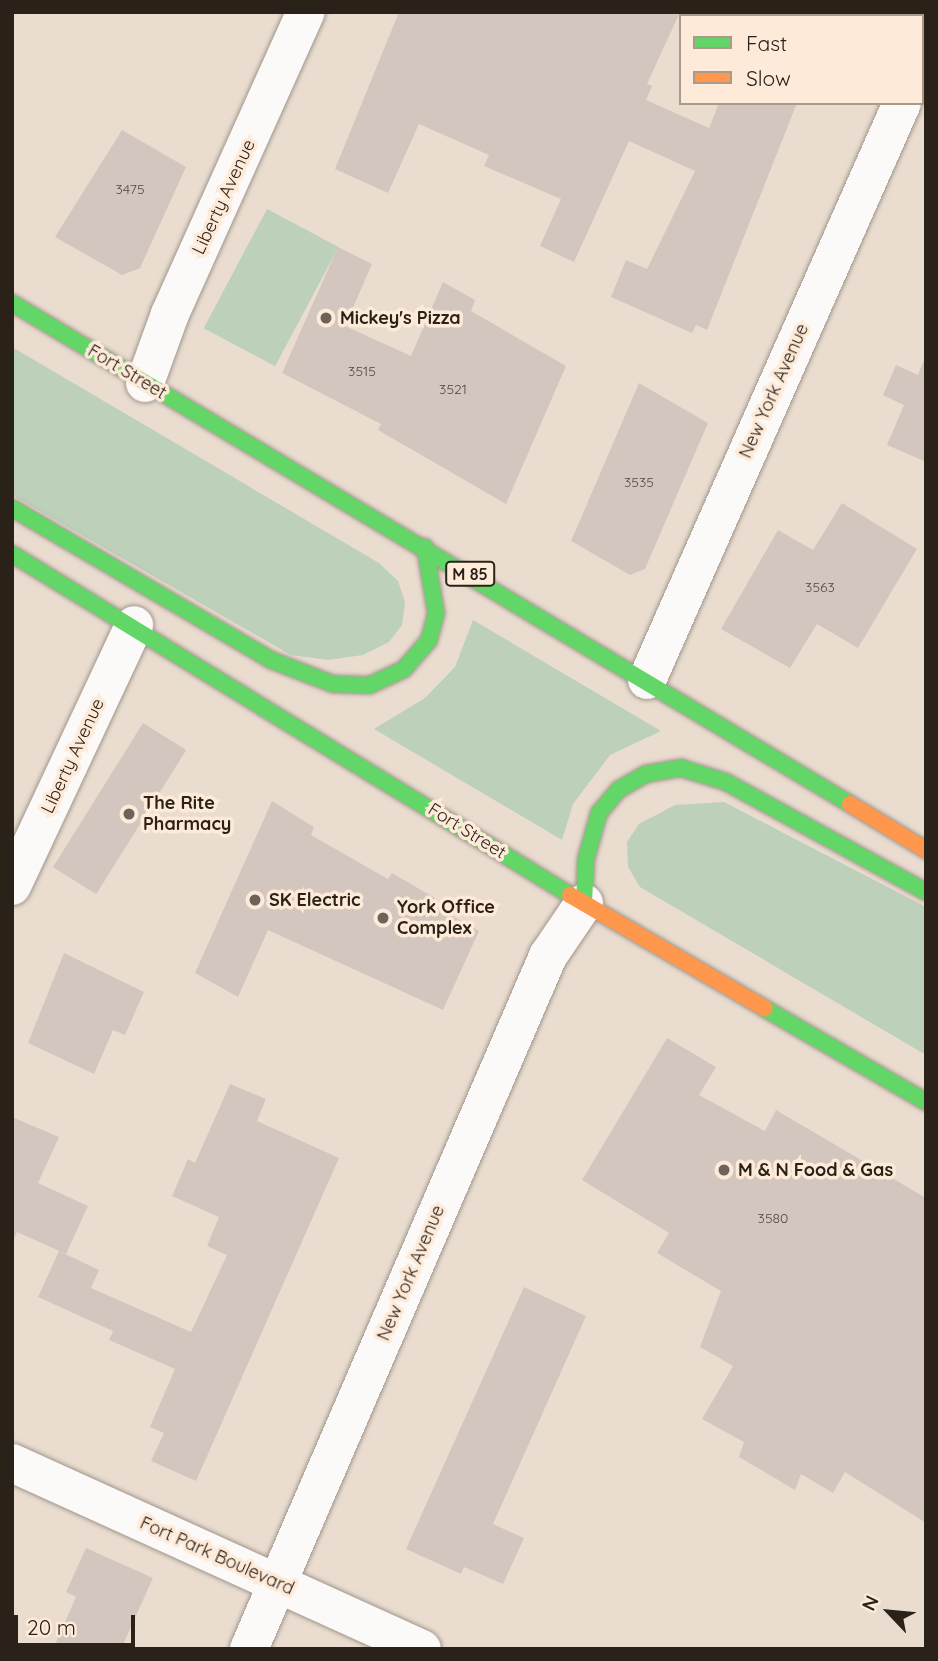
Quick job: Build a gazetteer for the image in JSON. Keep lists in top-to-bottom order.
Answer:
{
  "streets": {
    "main road": ["Fort Street", "M 85"],
    "street": ["Liberty Avenue", "New York Avenue", "Fort Park Boulevard"]
  },
  "crossings": [
    ["Liberty Avenue", "Fort Street"],
    ["Fort Street", "New York Avenue"],
    ["New York Avenue", "Fort Park Boulevard"]
  ],
  "places": [
    "Mickey's Pizza",
    "The Rite Pharmacy",
    "SK Electric",
    "York Office Complex",
    "M & N Food & Gas"
  ],
  "house_numbers": [
    "3475",
    "3515",
    "3521",
    "3535",
    "3563",
    "3580"
  ],
  "legend": ["Fast", "Slow"],
  "scale_bar": "20 m",
  "north": "top left"
}
